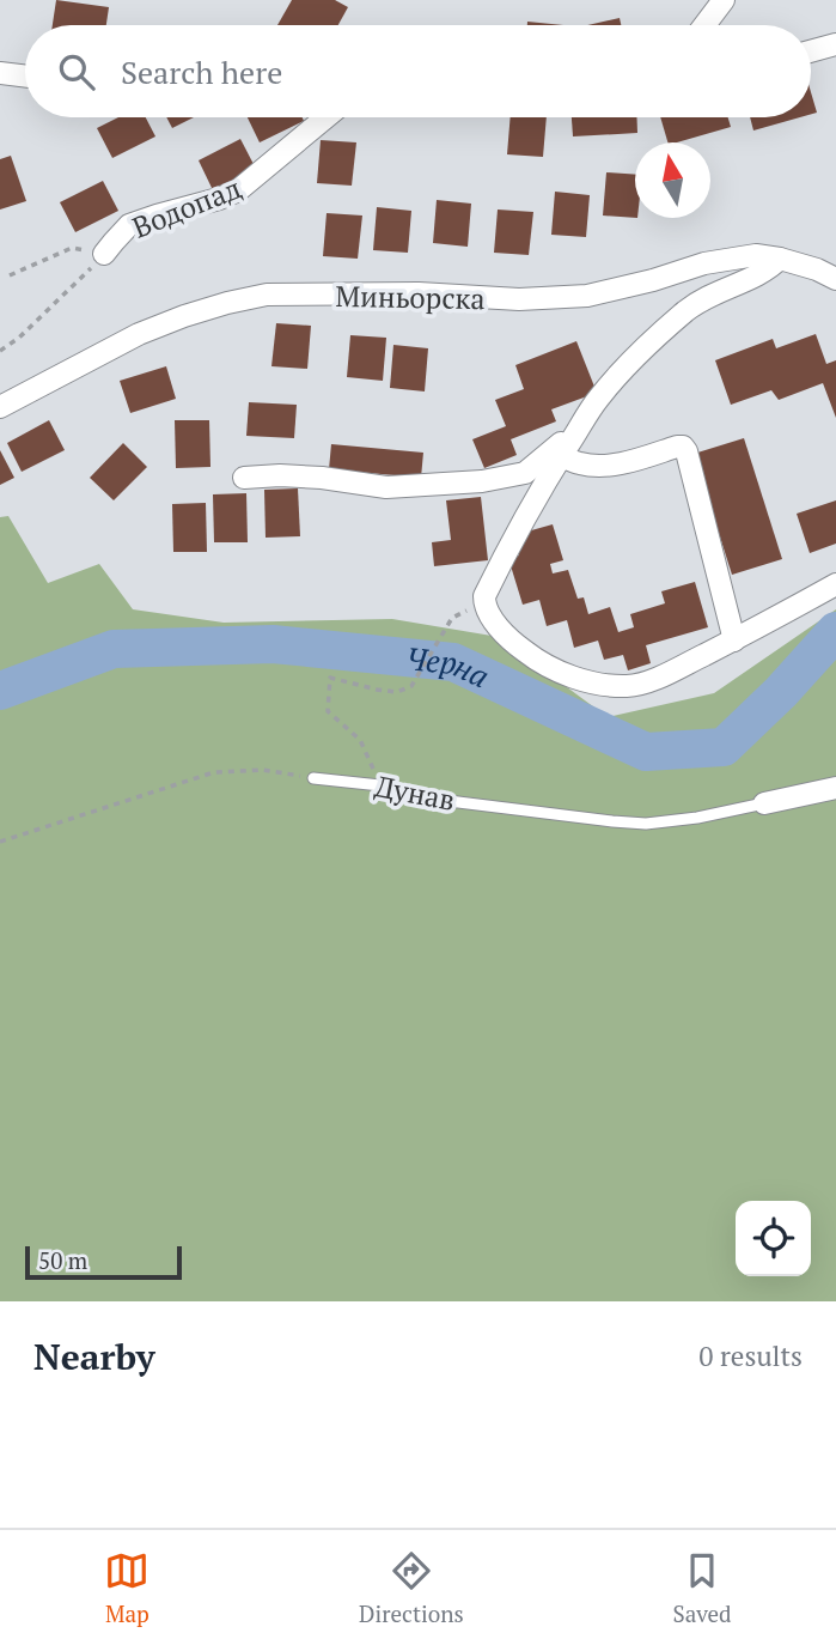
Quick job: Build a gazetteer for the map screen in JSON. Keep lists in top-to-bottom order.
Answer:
{
  "streets": {
    "street": ["Водопад", "Миньорска", "Дунав"]
  },
  "water": ["Черна"],
  "scale_bar": "50 m",
  "north": "top",
  "page": {
    "search": "Search here",
    "scale": "50 m",
    "heading": ["Nearby", "0 results"],
    "nav": ["Map", "Directions", "Saved"]
  }
}
